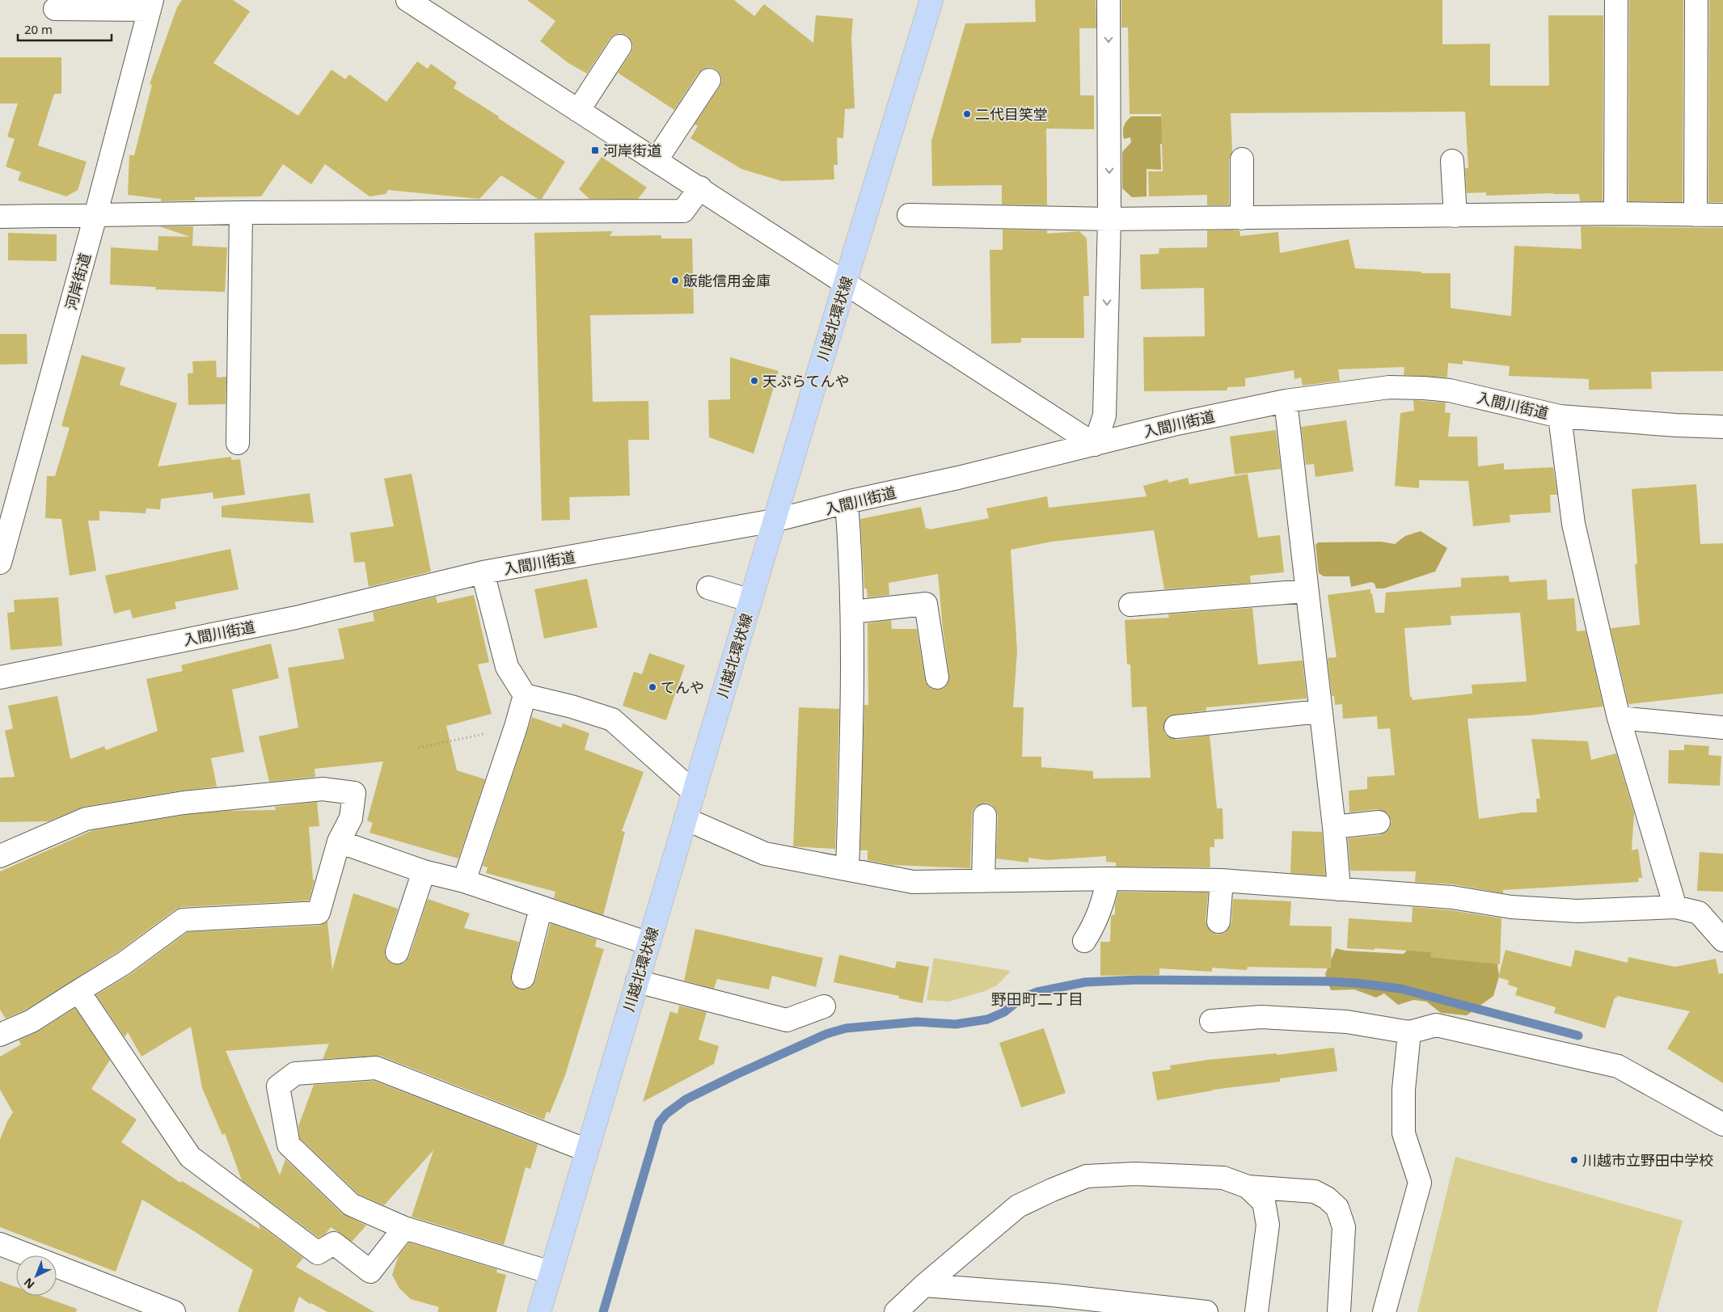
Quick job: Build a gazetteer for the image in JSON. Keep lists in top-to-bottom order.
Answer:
{
  "streets": {
    "main road": ["川越北環状線"],
    "street": ["河岸街道", "入間川街道"]
  },
  "crossings": [
    ["川越北環状線", "入間川街道"]
  ],
  "districts": ["野田町二丁目"],
  "places": {
    "other": [
      "二代目笑堂",
      "飯能信用金庫",
      "天ぷらてんや",
      "てんや",
      "川越市立野田中学校"
    ],
    "transit": ["河岸街道"]
  },
  "scale_bar": "20 m",
  "north": "bottom left"
}
